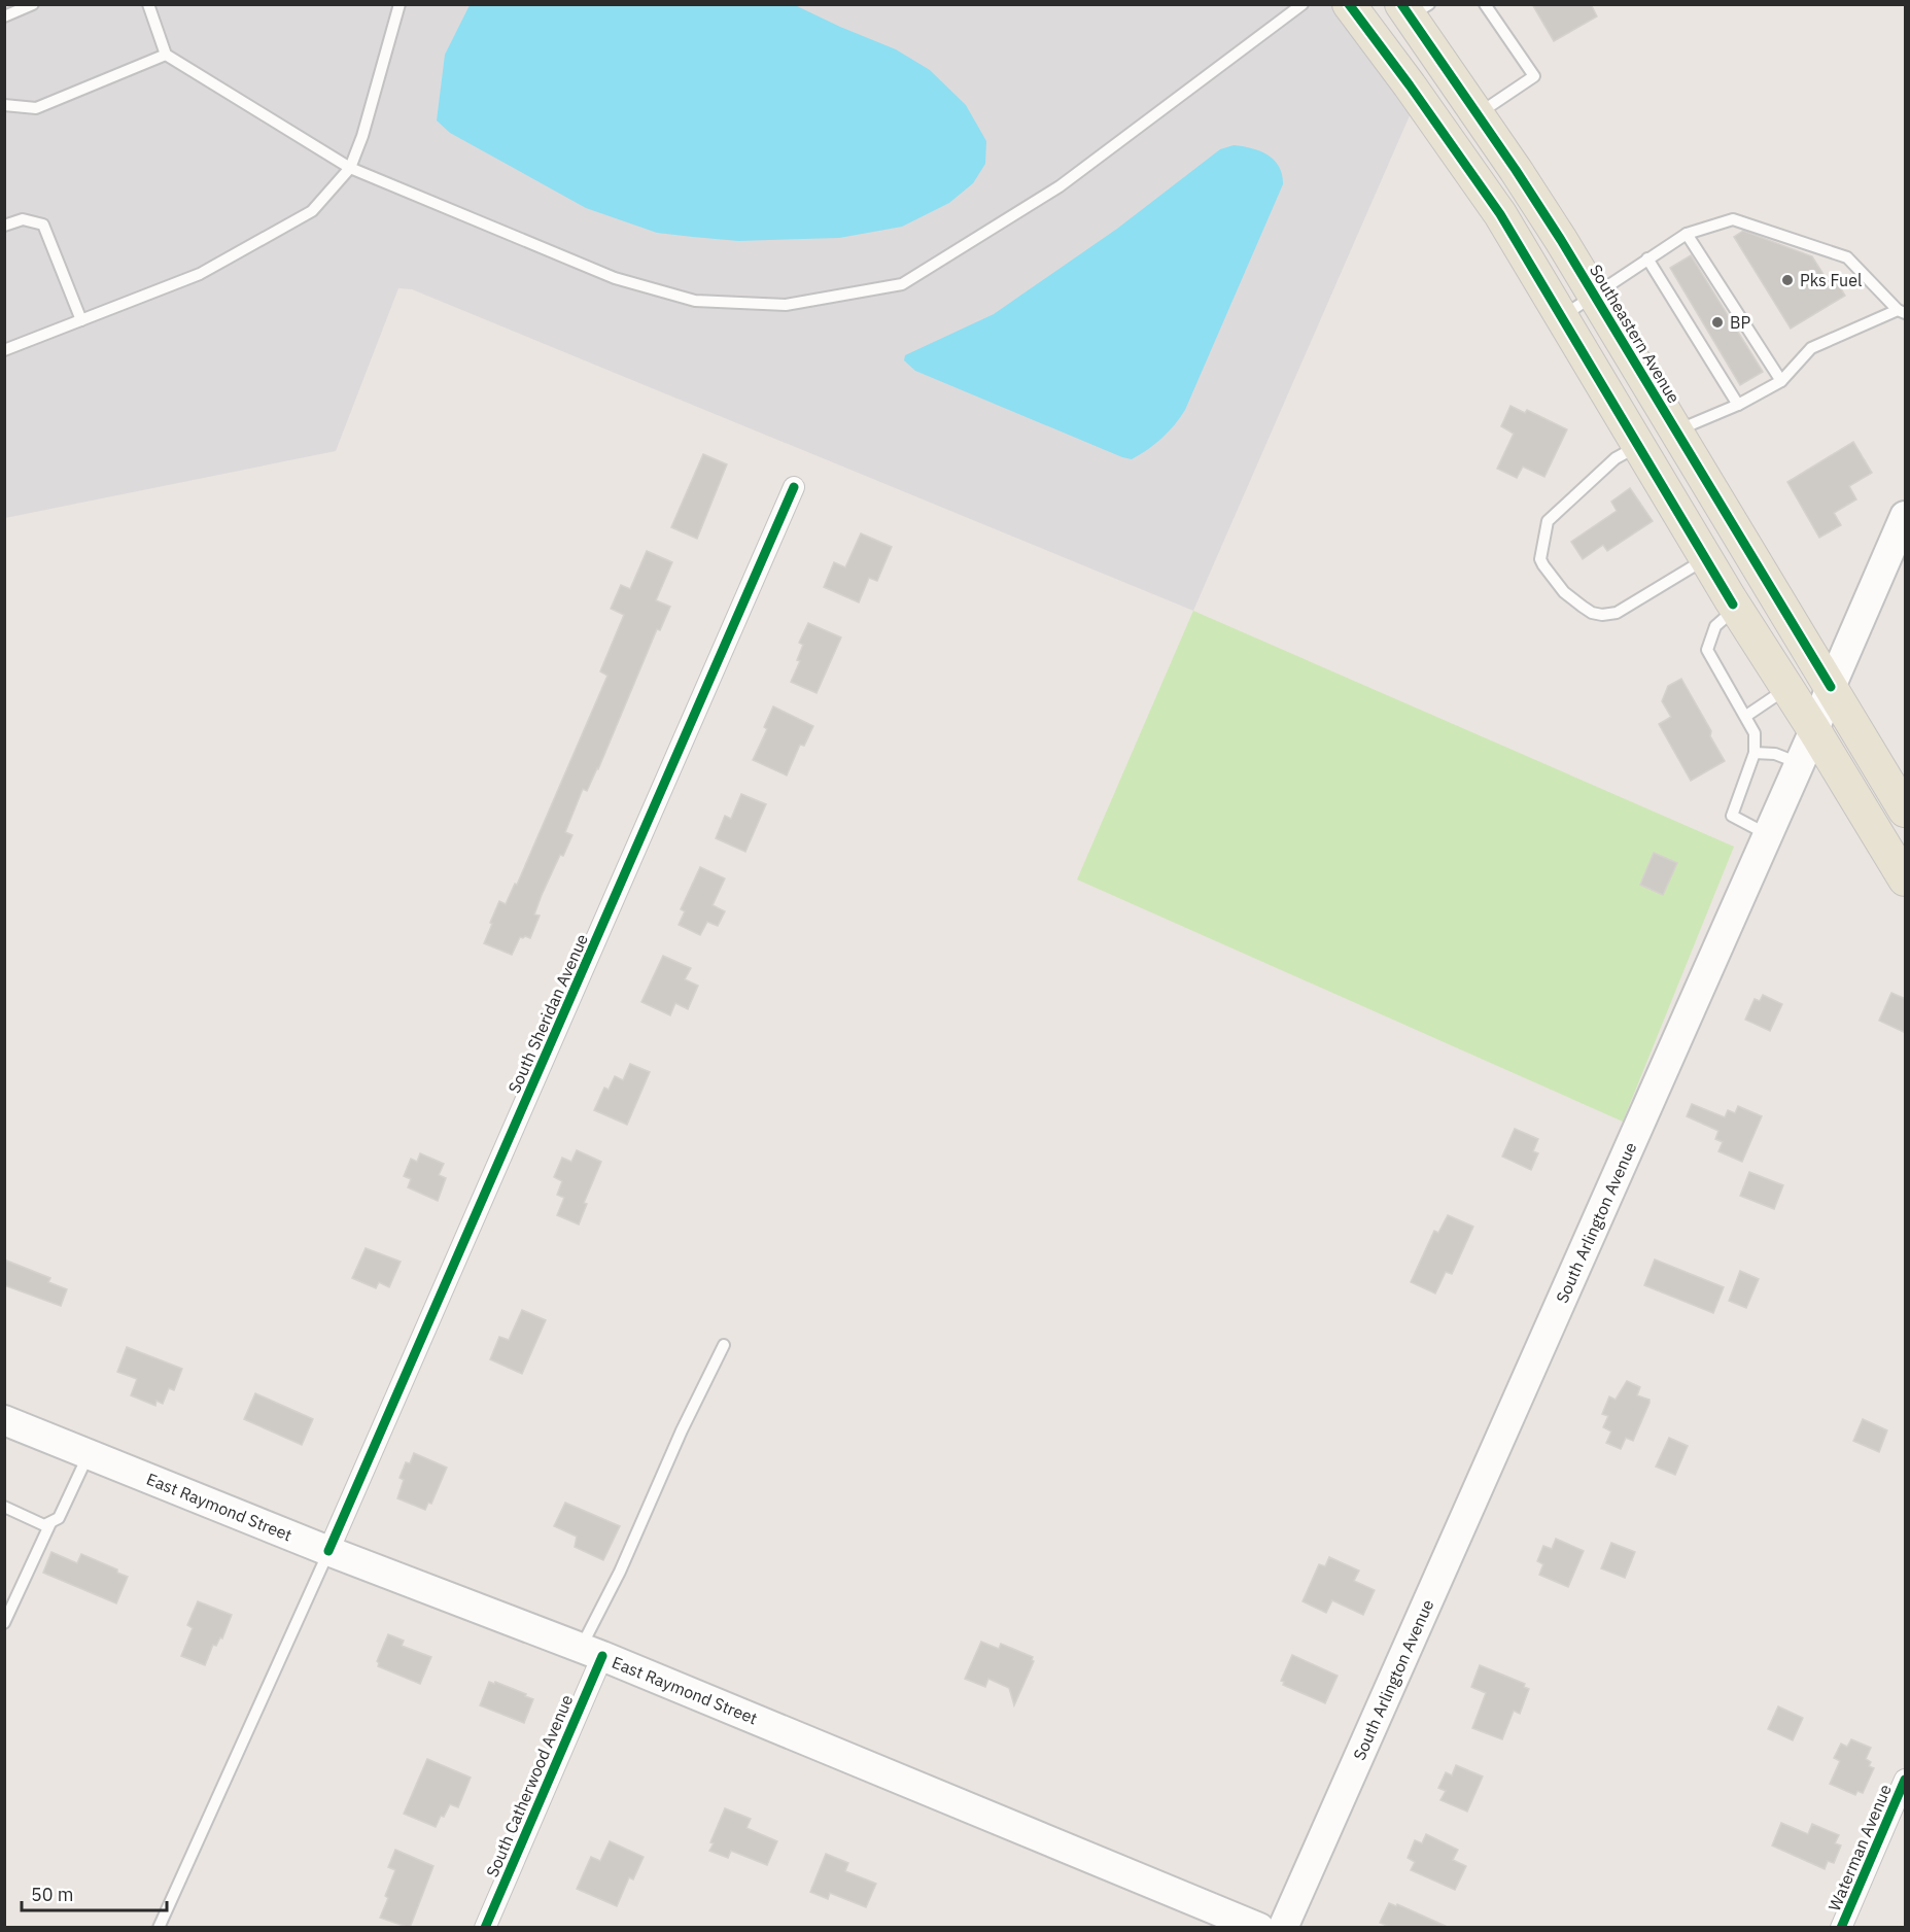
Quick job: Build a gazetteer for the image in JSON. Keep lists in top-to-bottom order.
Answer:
{
  "streets": {
    "main road": ["Southeastern Avenue", "South Arlington Avenue", "East Raymond Street"],
    "street": ["South Sheridan Avenue", "South Catherwood Avenue", "Waterman Avenue"]
  },
  "crossings": [
    ["Southeastern Avenue", "South Arlington Avenue"],
    ["South Sheridan Avenue", "East Raymond Street"],
    ["East Raymond Street", "South Catherwood Avenue"]
  ],
  "places": ["Pks Fuel", "BP"],
  "scale_bar": "50 m"
}
